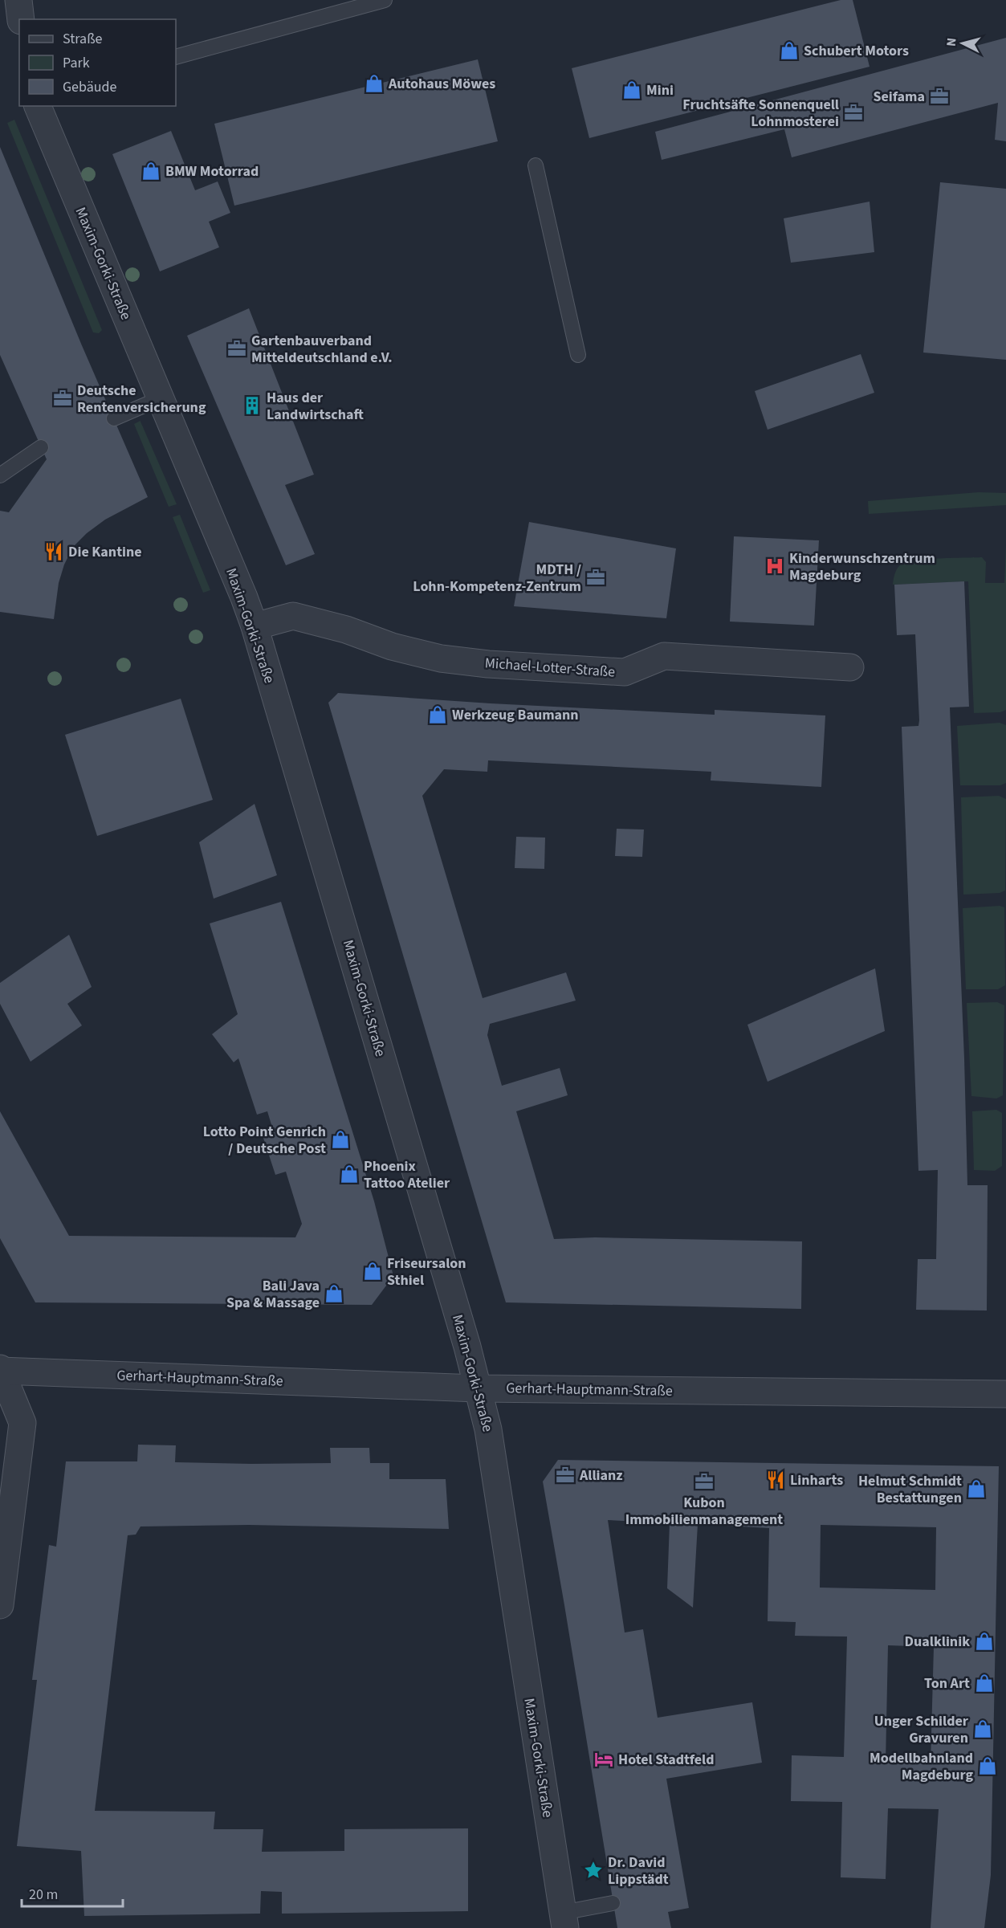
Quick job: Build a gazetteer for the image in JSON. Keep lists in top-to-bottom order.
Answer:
{
  "streets": {
    "street": ["Maxim-Gorki-Straße", "Michael-Lotter-Straße", "Gerhart-Hauptmann-Straße"]
  },
  "crossings": [
    ["Maxim-Gorki-Straße", "Michael-Lotter-Straße"],
    ["Maxim-Gorki-Straße", "Gerhart-Hauptmann-Straße"]
  ],
  "places": {
    "shop": [
      "Schubert Motors",
      "Autohaus Möwes",
      "Mini",
      "BMW Motorrad",
      "Werkzeug Baumann",
      "Lotto Point Genrich / Deutsche Post",
      "Phoenix Tattoo Atelier",
      "Friseursalon Sthiel",
      "Bali Java Spa & Massage",
      "Helmut Schmidt Bestattungen",
      "Dualklinik",
      "Ton Art",
      "Unger Schilder Gravuren",
      "Modellbahnland Magdeburg"
    ],
    "office": [
      "Seifama",
      "Fruchtsäfte Sonnenquell Lohnmosterei",
      "Gartenbauverband Mitteldeutschland e.V.",
      "Deutsche Rentenversicherung",
      "MDTH / Lohn-Kompetenz-Zentrum",
      "Allianz",
      "Kubon Immobilienmanagement"
    ],
    "building": ["Haus der Landwirtschaft"],
    "restaurant": ["Die Kantine", "Linharts"],
    "hospital": ["Kinderwunschzentrum Magdeburg"],
    "hotel": ["Hotel Stadtfeld"],
    "place": ["Dr. David Lippstädt"]
  },
  "legend": ["Straße", "Park", "Gebäude"],
  "scale_bar": "20 m",
  "north": "left"
}
